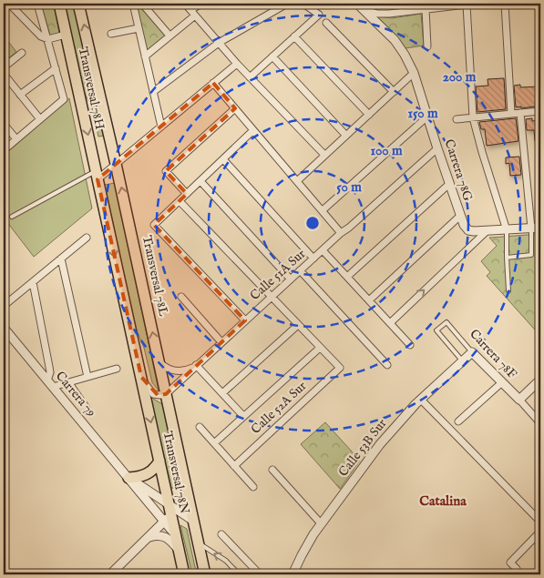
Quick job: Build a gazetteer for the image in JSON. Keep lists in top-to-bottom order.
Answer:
{
  "streets": {
    "main road": ["Transversal 78H", "Transversal 78L", "Transversal 78N"],
    "street": [
      "Carrera 78G",
      "Calle 51A Sur",
      "Carrera 78F",
      "Carrera 79",
      "Calle 52A Sur",
      "Calle 53B Sur"
    ]
  },
  "crossings": [
    ["Transversal 78H", "Transversal 78L"],
    ["Carrera 78G", "Calle 51A Sur"],
    ["Calle 51A Sur", "Transversal 78L"],
    ["Calle 51A Sur", "Transversal 78N"],
    ["Transversal 78L", "Transversal 78N"],
    ["Carrera 78F", "Calle 53B Sur"],
    ["Carrera 79", "Transversal 78N"]
  ],
  "districts": ["Catalina"],
  "rings": [
    "200 m",
    "150 m",
    "100 m",
    "50 m"
  ]
}
